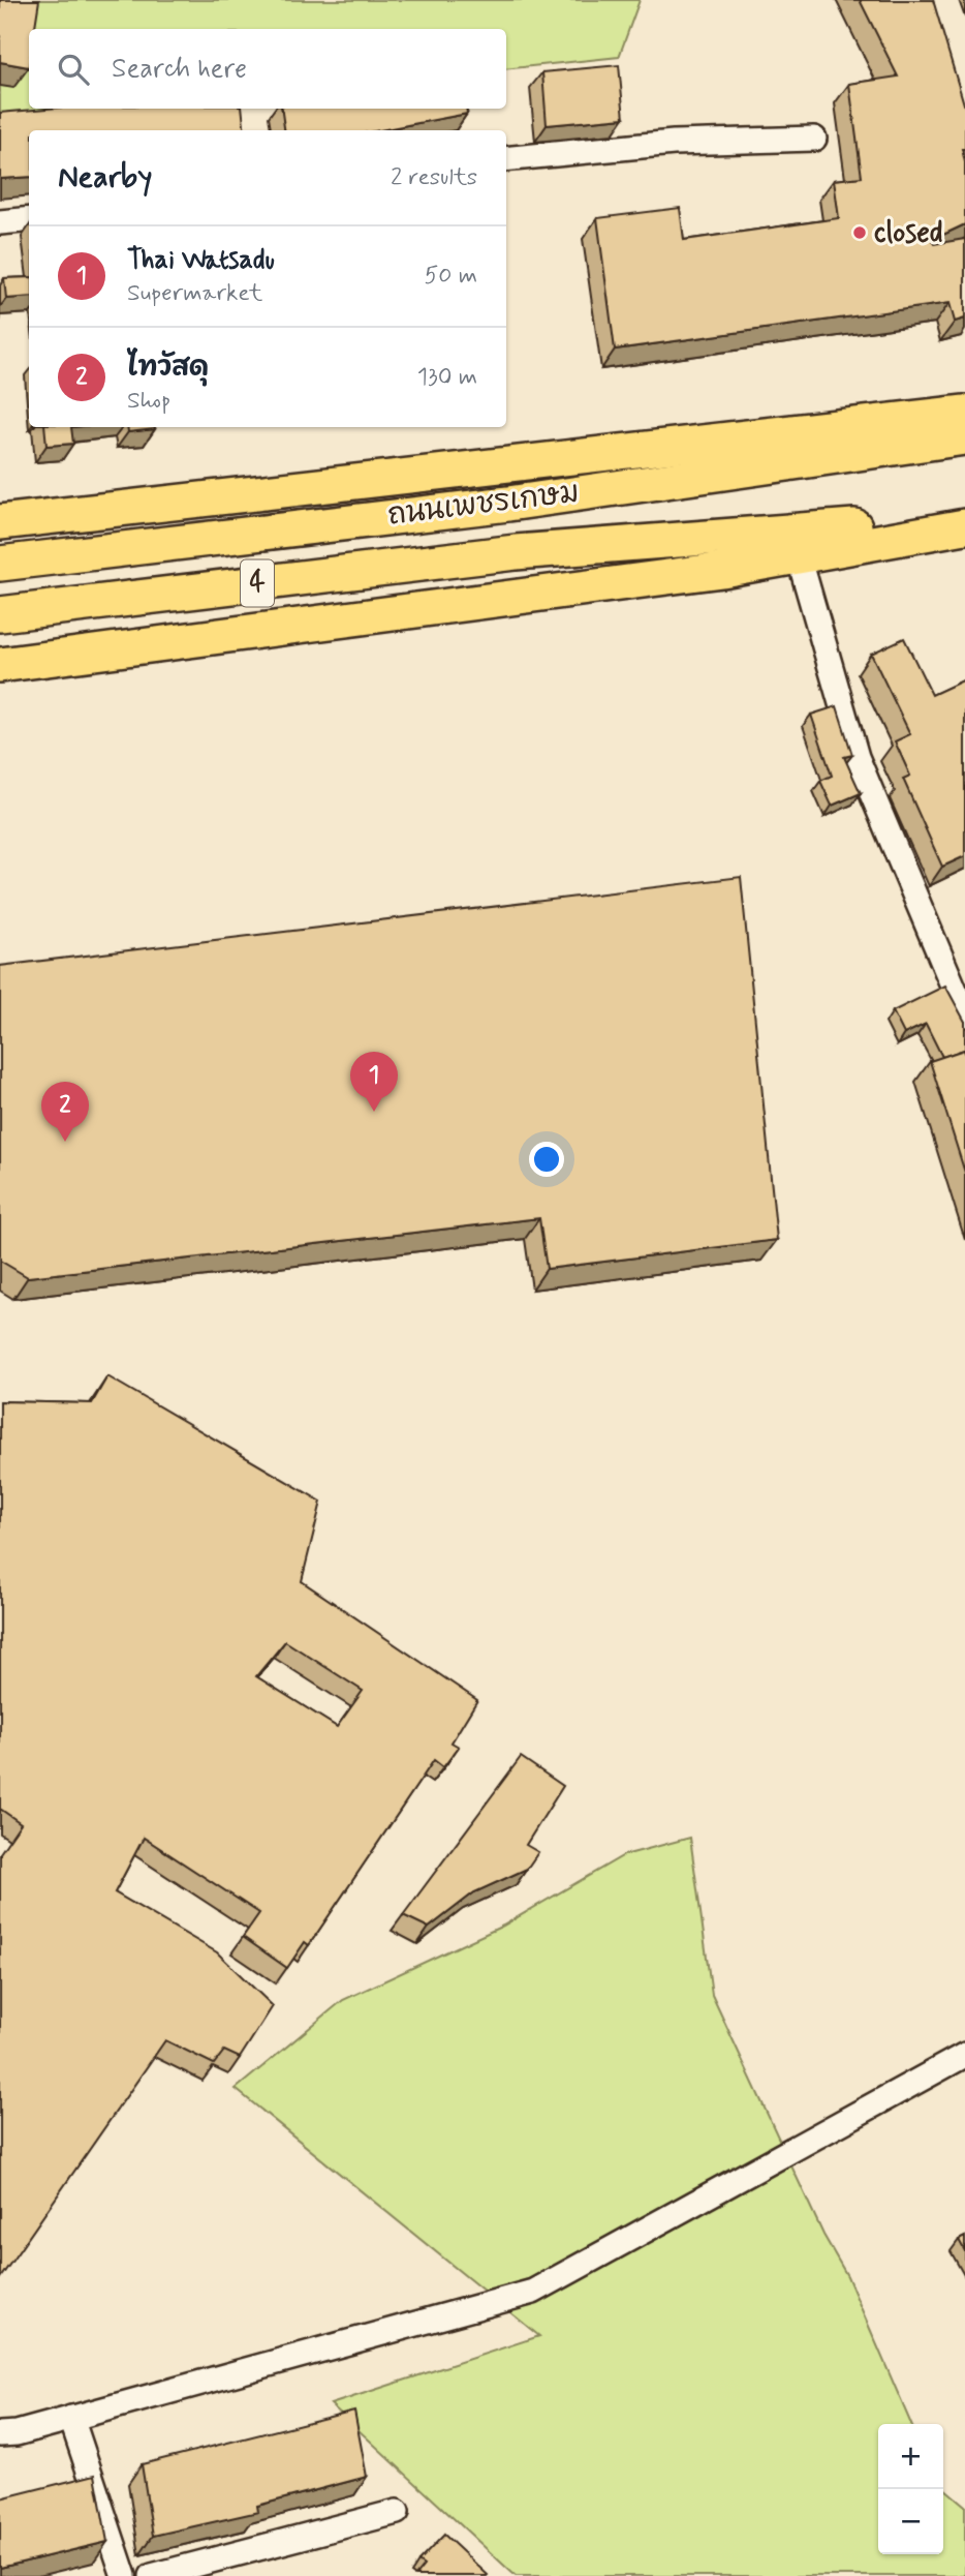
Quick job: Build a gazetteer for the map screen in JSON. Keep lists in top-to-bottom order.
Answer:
{
  "streets": {
    "highway": ["ถนนเพชรเกษม", "4"]
  },
  "places": ["closed"],
  "page": {
    "search": "Search here",
    "heading": ["Nearby", "2 results"],
    "list": [
      {
        "mark": "1",
        "name": "Thai Watsadu",
        "note": "Supermarket",
        "value": "50 m"
      },
      {
        "mark": "2",
        "name": "ไทวัสดุ",
        "note": "Shop",
        "value": "130 m"
      }
    ],
    "pins": ["1", "2"],
    "map_buttons": ["+", "−"]
  }
}
